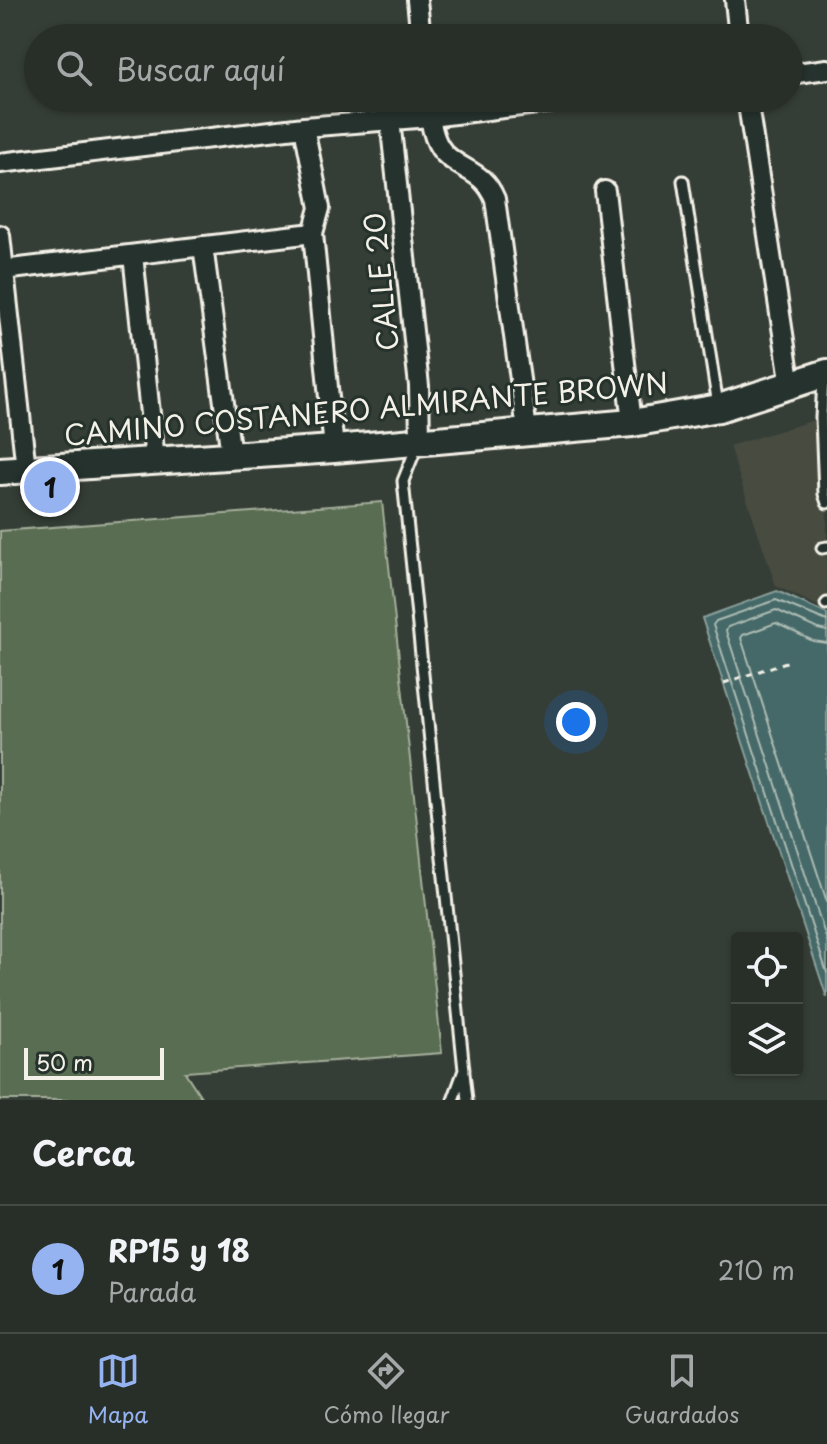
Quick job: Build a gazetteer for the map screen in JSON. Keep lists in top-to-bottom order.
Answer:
{
  "streets": {
    "main road": ["CAMINO COSTANERO ALMIRANTE BROWN"],
    "street": ["CALLE 20"]
  },
  "crossings": [
    ["CALLE 20", "CAMINO COSTANERO ALMIRANTE BROWN"]
  ],
  "scale_bar": "50 m",
  "page": {
    "search": "Buscar aquí",
    "pins": "1",
    "scale": "50 m",
    "heading": "Cerca",
    "list": [
      {
        "mark": "1",
        "name": "RP15 y 18",
        "note": "Parada",
        "value": "210 m"
      }
    ],
    "nav": ["Mapa", "Cómo llegar", "Guardados"]
  }
}
